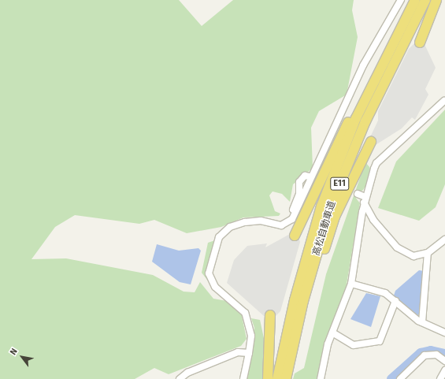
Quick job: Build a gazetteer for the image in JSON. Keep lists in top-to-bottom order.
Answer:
{
  "streets": {
    "highway": ["E11", "高松自動車道"]
  },
  "north": "top left"
}
